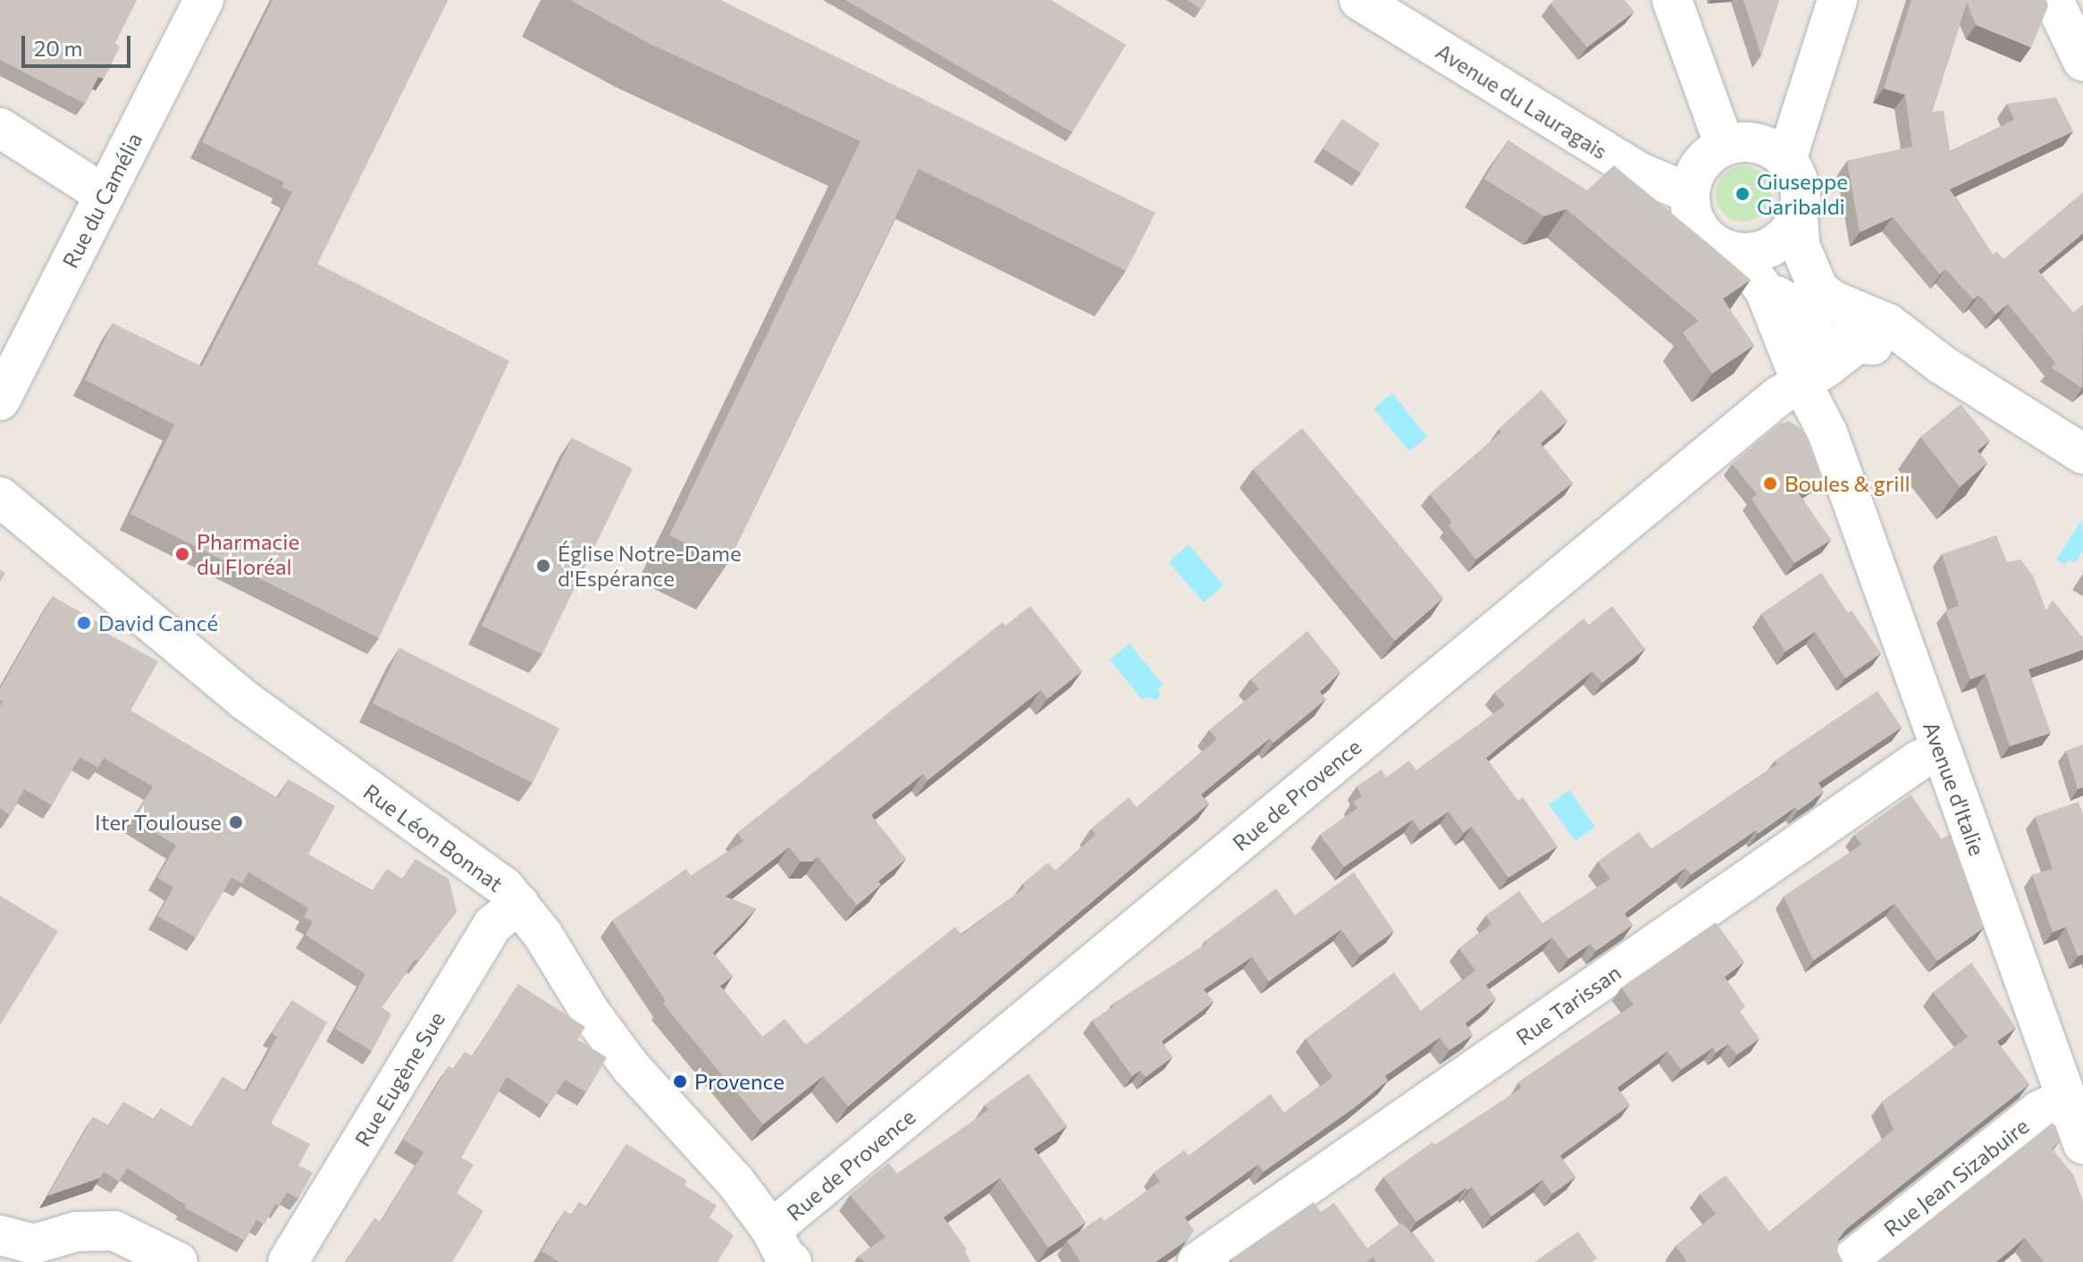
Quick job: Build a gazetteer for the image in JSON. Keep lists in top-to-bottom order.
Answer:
{
  "streets": {
    "street": [
      "Avenue du Lauragais",
      "Rue du Camélia",
      "Avenue d'Italie",
      "Rue de Provence",
      "Rue Léon Bonnat",
      "Rue Tarissan",
      "Rue Eugène Sue",
      "Rue Jean Sizabuire"
    ]
  },
  "crossings": [
    ["Avenue d'Italie", "Rue de Provence"],
    ["Avenue d'Italie", "Rue Tarissan"],
    ["Avenue d'Italie", "Rue Jean Sizabuire"],
    ["Rue de Provence", "Rue Léon Bonnat"],
    ["Rue Léon Bonnat", "Rue Eugène Sue"]
  ],
  "places": [
    "Giuseppe Garibaldi",
    "Boules & grill",
    "Pharmacie du Floréal",
    "Église Notre-Dame d'Espérance",
    "David Cancé",
    "Iter Toulouse",
    "Provence"
  ],
  "scale_bar": "20 m"
}
